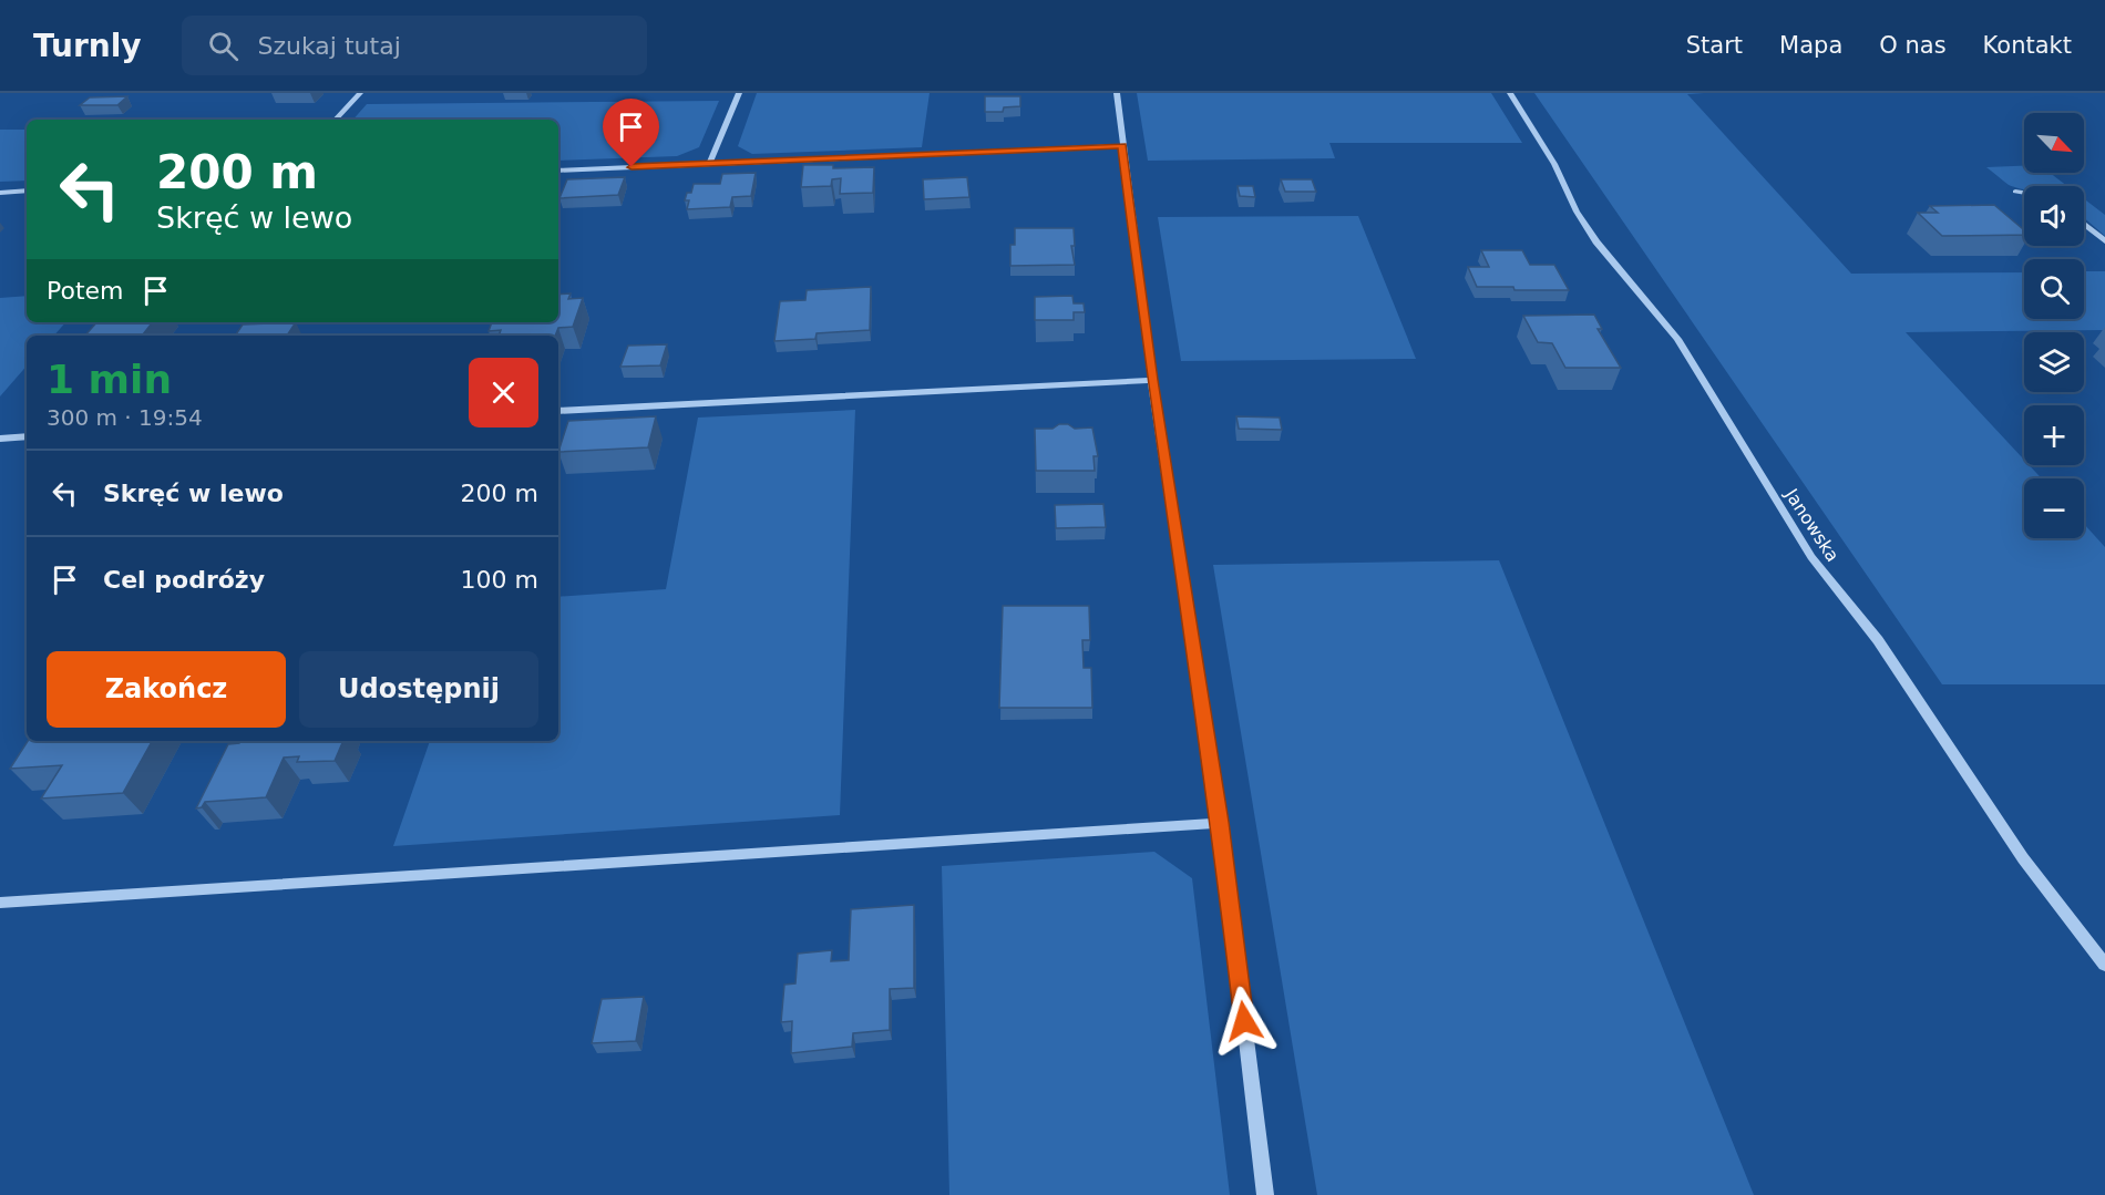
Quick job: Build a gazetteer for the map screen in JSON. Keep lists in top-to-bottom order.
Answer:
{
  "streets": {
    "street": ["Janowska"]
  },
  "north": "bottom right",
  "page": {
    "header": "Turnly",
    "search": "Szukaj tutaj",
    "nav": [
      "Start",
      "Mapa",
      "O nas",
      "Kontakt"
    ],
    "map_buttons": ["+", "−"],
    "turn": ["200 m", "Skręć w lewo"],
    "then": "Potem",
    "heading": ["1 min", "300 m · 19:54"],
    "list": [
      {
        "name": "Skręć w lewo",
        "value": "200 m"
      },
      {
        "name": "Cel podróży",
        "value": "100 m"
      }
    ],
    "buttons": ["Zakończ", "Udostępnij"]
  }
}
